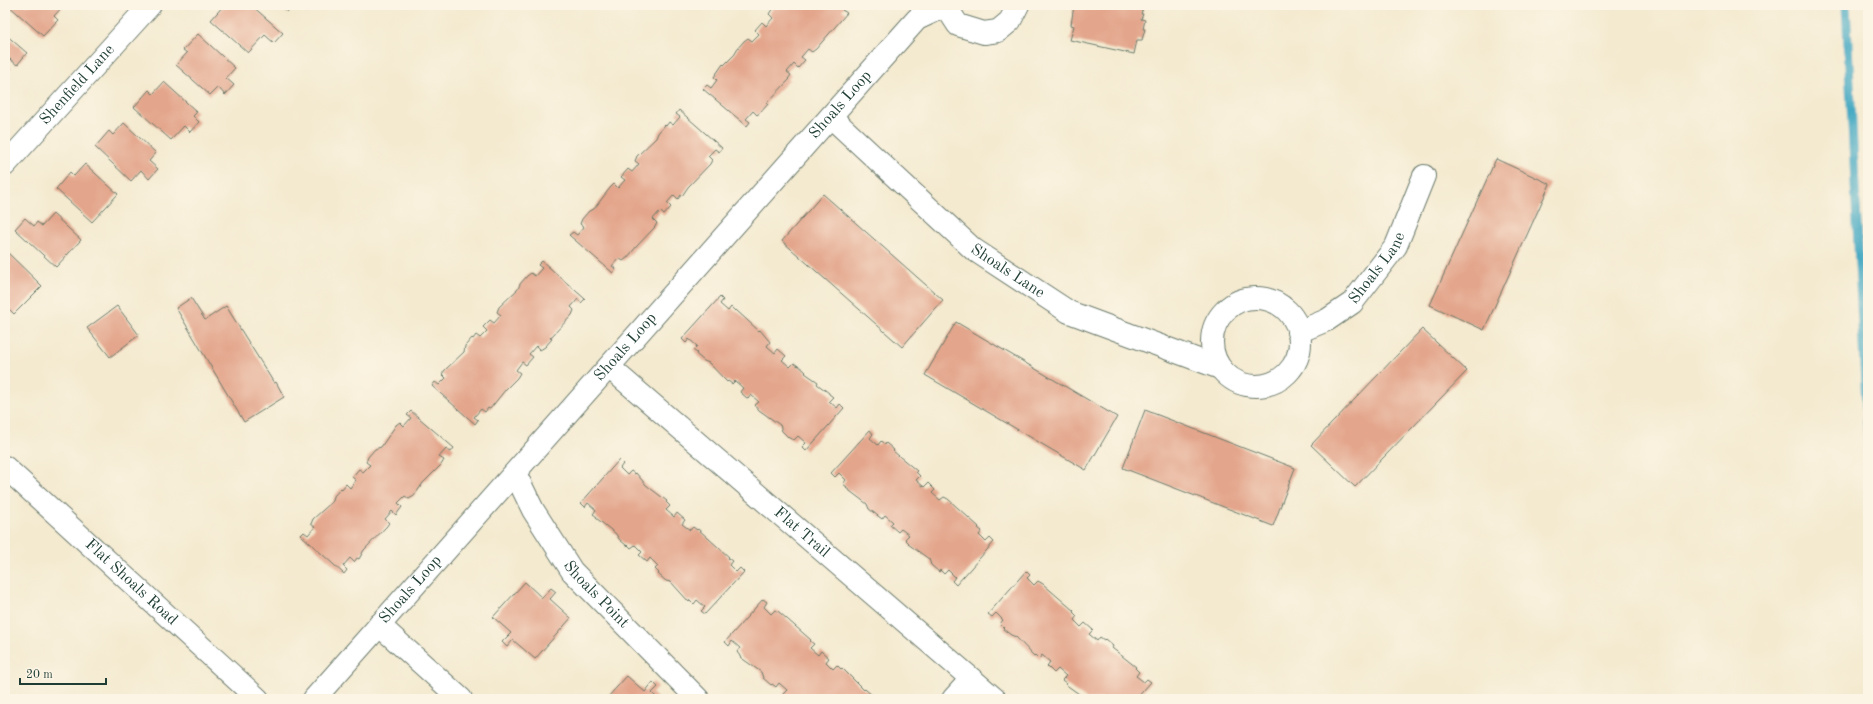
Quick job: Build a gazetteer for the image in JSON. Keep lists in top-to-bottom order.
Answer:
{
  "streets": {
    "street": [
      "Shenfield Lane",
      "Shoals Loop",
      "Shoals Lane",
      "Flat Trail",
      "Flat Shoals Road",
      "Shoals Point"
    ]
  },
  "crossings": [
    ["Shoals Loop", "Shoals Lane"],
    ["Shoals Loop", "Flat Trail"],
    ["Shoals Loop", "Shoals Point"]
  ],
  "scale_bar": "20 m"
}
